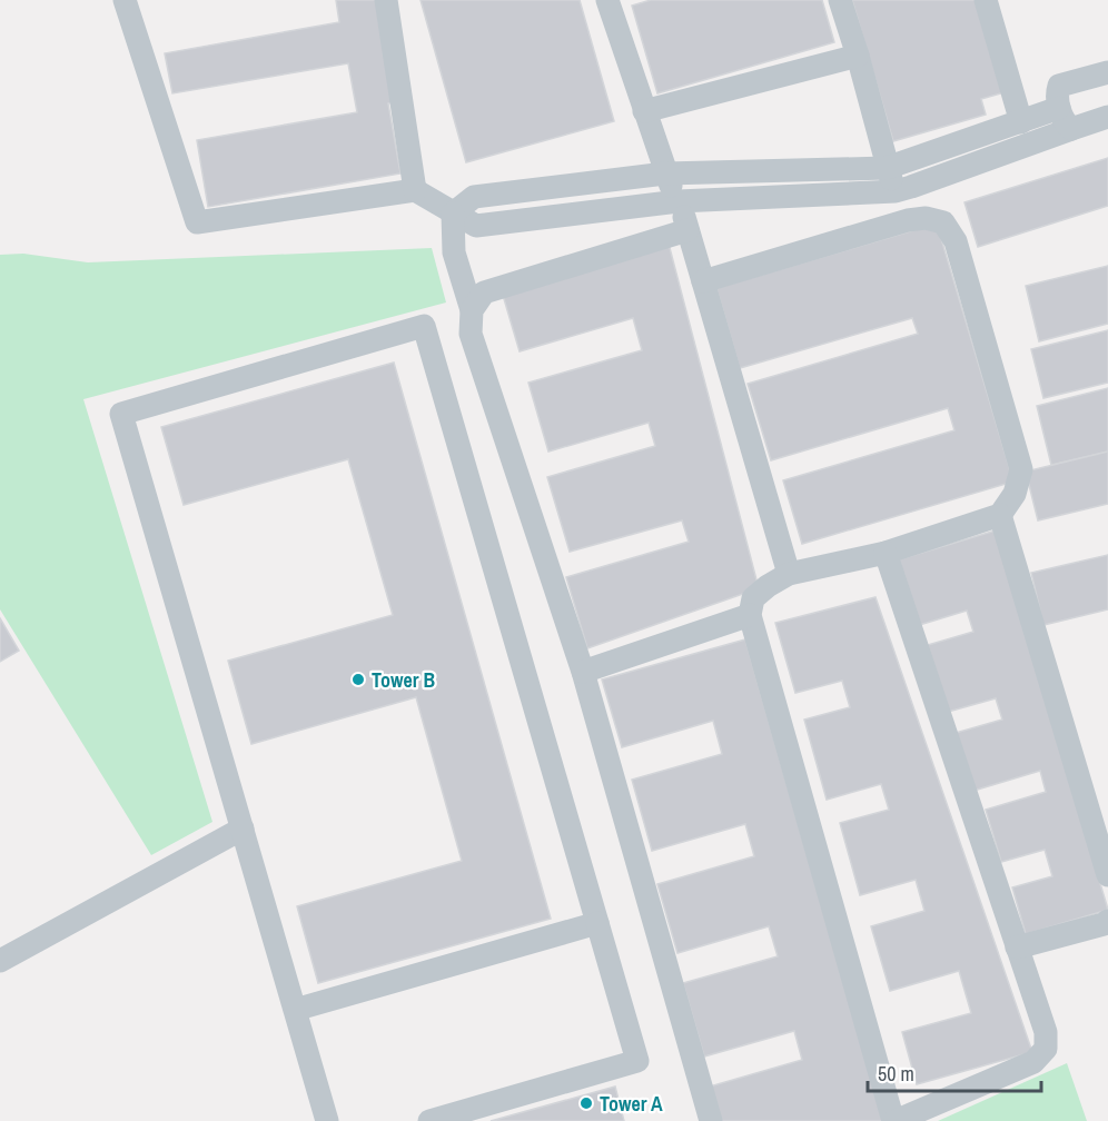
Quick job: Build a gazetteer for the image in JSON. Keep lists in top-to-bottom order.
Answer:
{
  "places": ["Tower B", "Tower A"],
  "scale_bar": "50 m"
}
